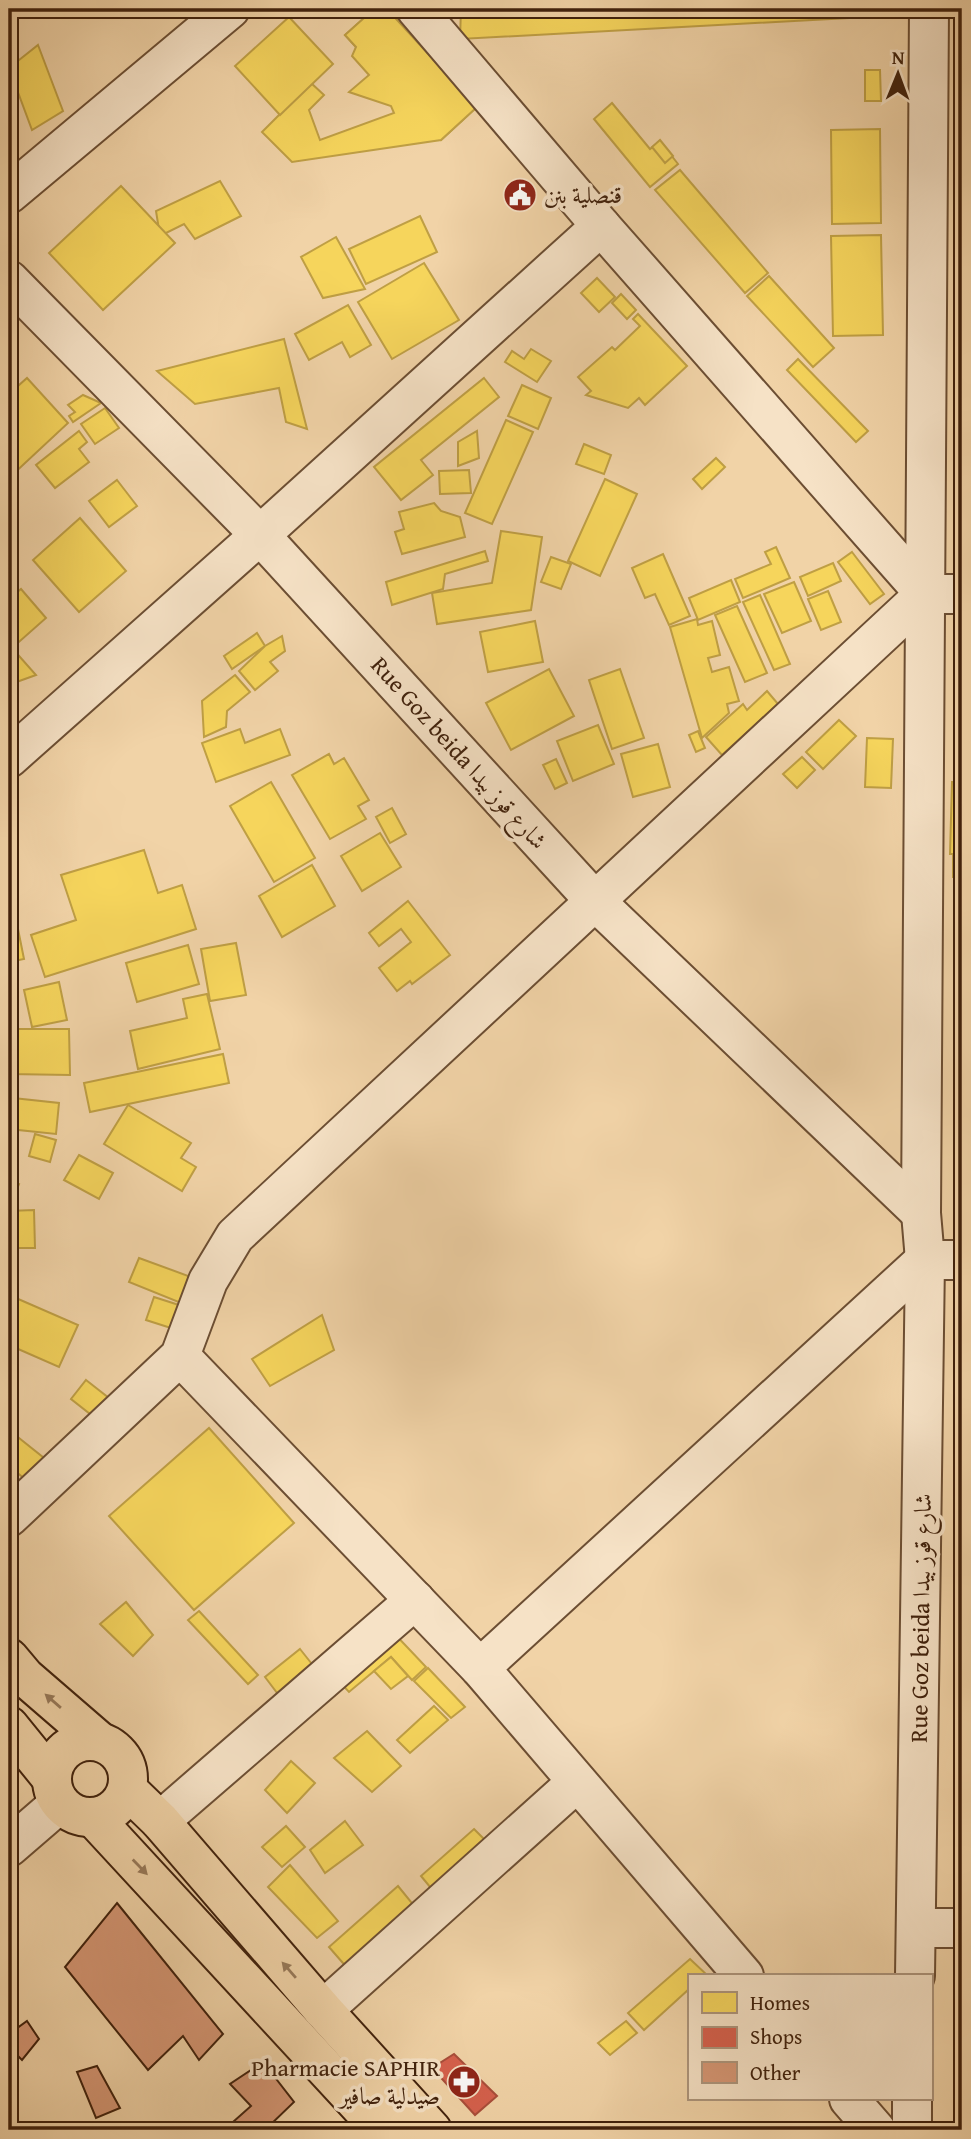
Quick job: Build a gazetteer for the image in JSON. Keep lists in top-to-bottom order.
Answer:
{
  "streets": {
    "street": ["Rue Goz beida شارع قوز بيدا"]
  },
  "places": {
    "public building": ["قنصلية بنن"],
    "pharmacy": ["Pharmacie SAPHIR صيدلية صافير"]
  },
  "legend": ["Homes", "Shops", "Other"],
  "north": "top"
}
